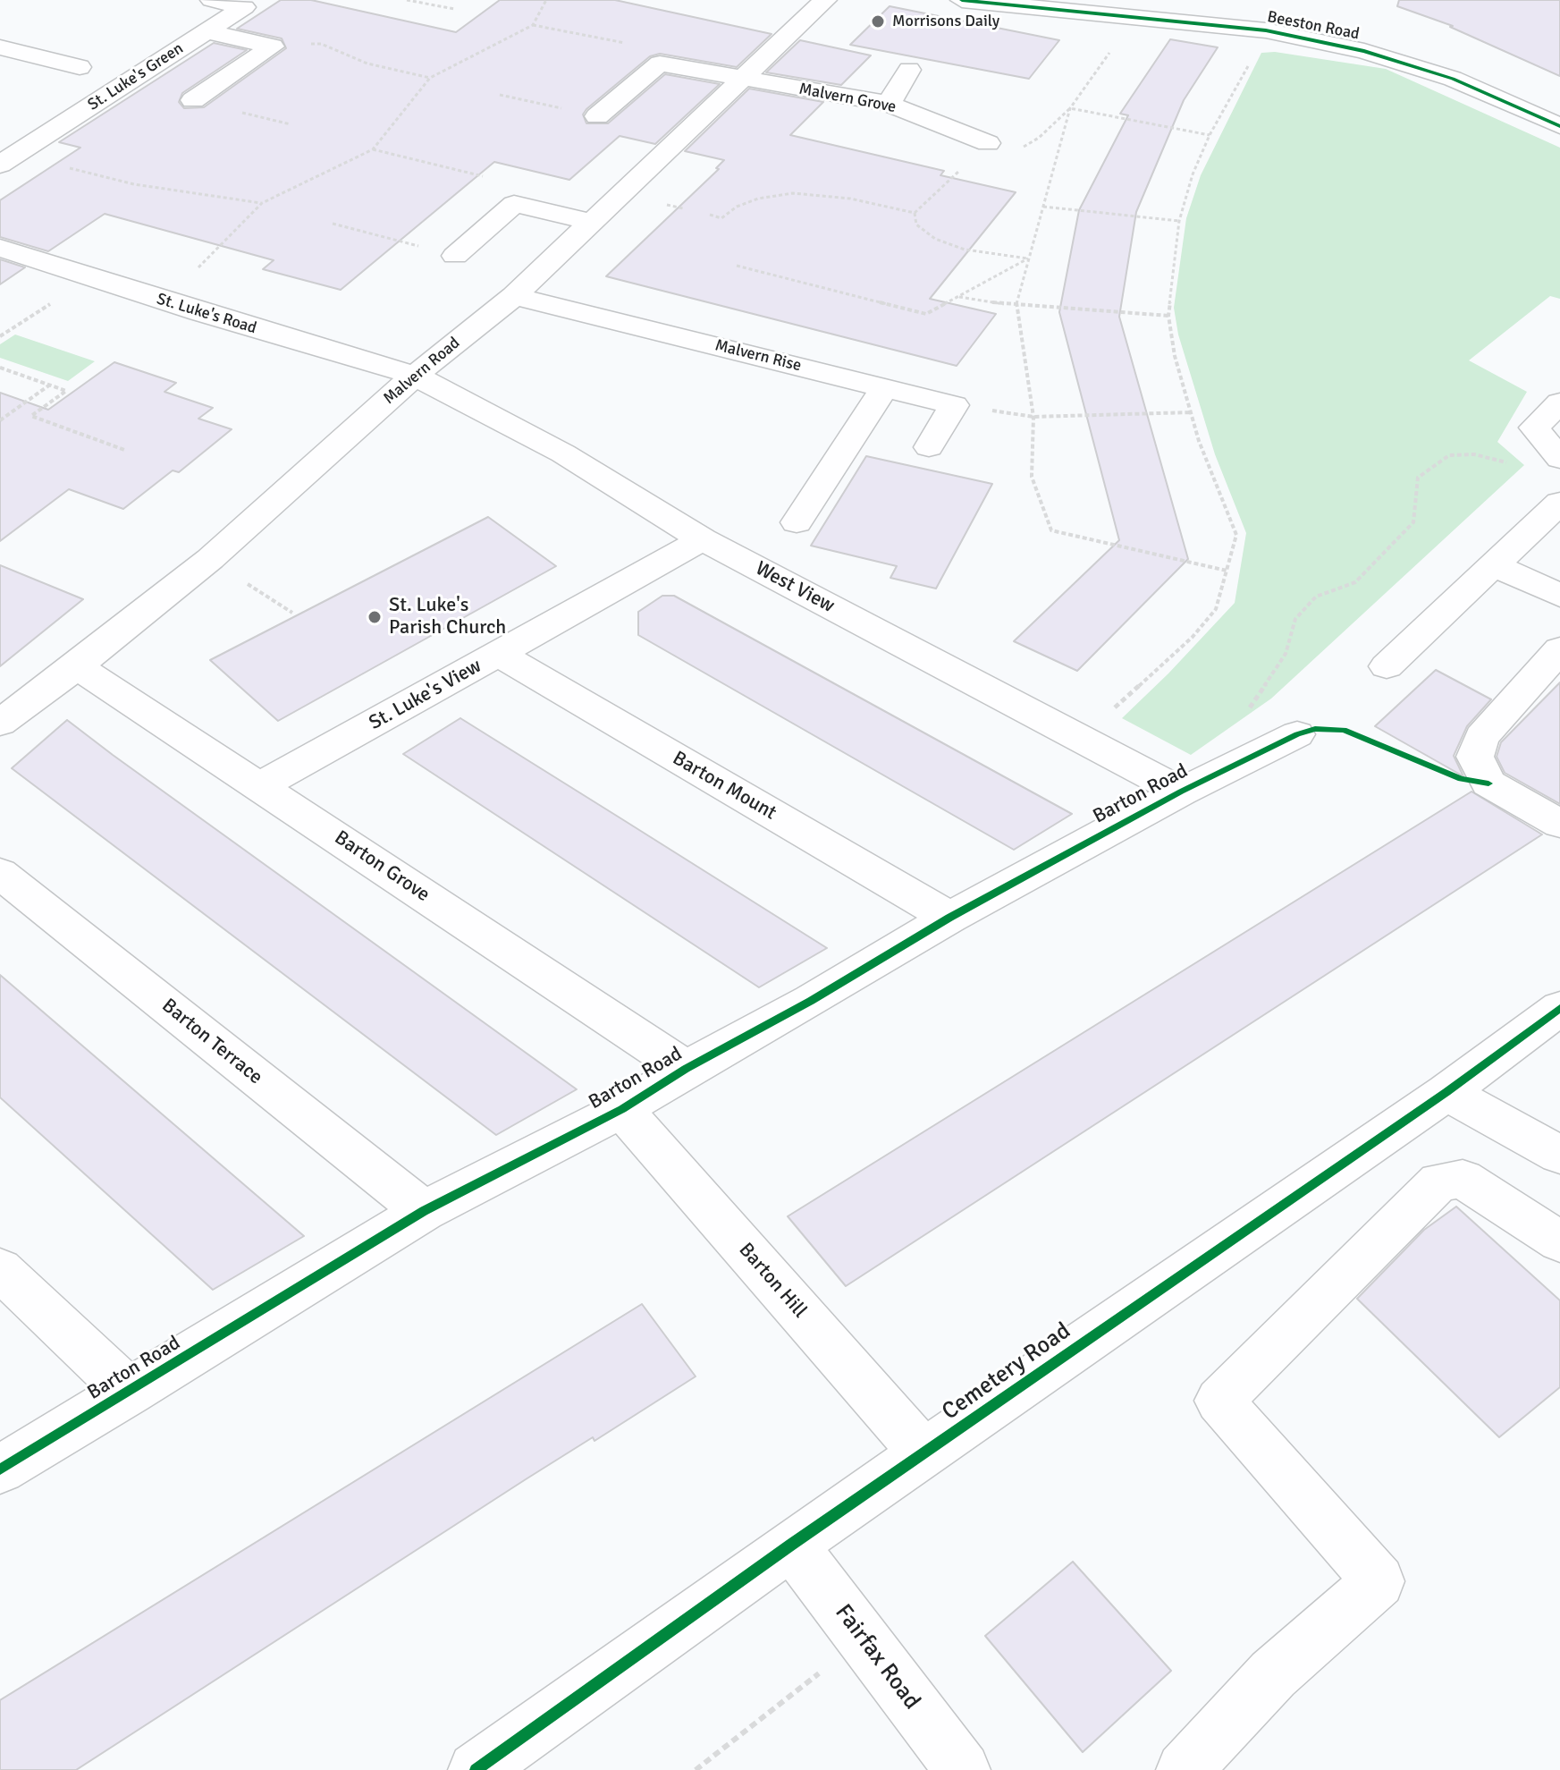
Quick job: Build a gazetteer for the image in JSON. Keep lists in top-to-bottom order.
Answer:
{
  "streets": {
    "street": [
      "Beeston Road",
      "St. Luke's Green",
      "Malvern Grove",
      "St. Luke's Road",
      "Malvern Rise",
      "Malvern Road",
      "West View",
      "St. Luke's View",
      "Barton Mount",
      "Barton Road",
      "Barton Grove",
      "Barton Terrace",
      "Barton Hill",
      "Cemetery Road",
      "Fairfax Road"
    ]
  },
  "crossings": [
    ["Malvern Grove", "Malvern Road"],
    ["St. Luke's Road", "Malvern Road"],
    ["St. Luke's Road", "West View"],
    ["Malvern Rise", "Malvern Road"],
    ["Malvern Road", "West View"],
    ["Malvern Road", "Barton Grove"],
    ["West View", "St. Luke's View"],
    ["West View", "Barton Road"],
    ["St. Luke's View", "Barton Mount"],
    ["St. Luke's View", "Barton Grove"],
    ["Barton Mount", "Barton Road"],
    ["Barton Road", "Barton Grove"],
    ["Barton Road", "Barton Terrace"],
    ["Barton Road", "Barton Hill"],
    ["Barton Hill", "Cemetery Road"],
    ["Cemetery Road", "Fairfax Road"]
  ],
  "places": ["Morrisons Daily", "St. Luke's Parish Church"]
}
